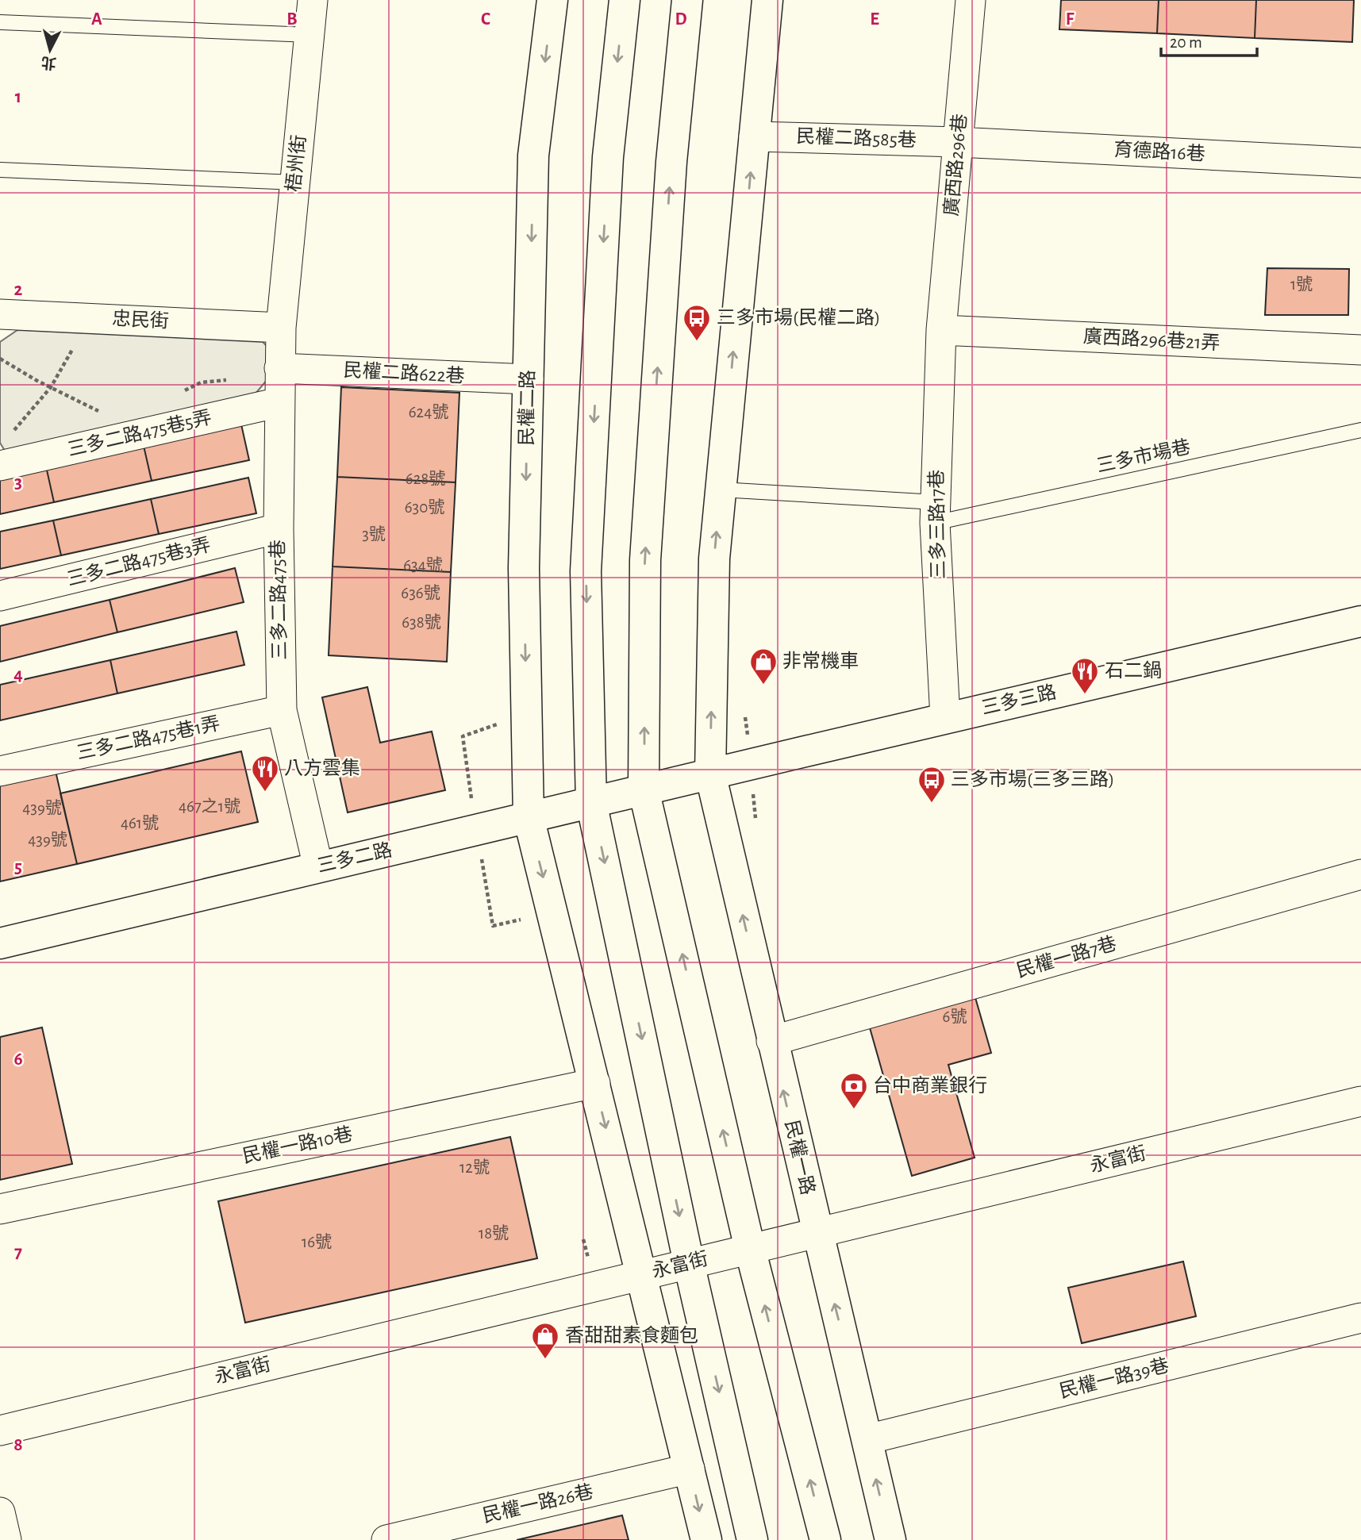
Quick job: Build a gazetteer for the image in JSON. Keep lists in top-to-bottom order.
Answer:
{
  "streets": {
    "street": [
      "民權二路585巷",
      "育德路16巷",
      "梧州街",
      "廣西路296巷",
      "忠民街",
      "廣西路296巷21弄",
      "民權二路622巷",
      "民權二路",
      "三多二路475巷5弄",
      "三多三路17巷",
      "三多二路475巷3弄",
      "三多二路475巷",
      "三多三路",
      "三多二路475巷1弄",
      "三多二路",
      "民權一路7巷",
      "民權一路10巷",
      "民權一路",
      "永富街",
      "民權一路39巷",
      "民權一路26巷"
    ],
    "lane": ["三多市場巷"]
  },
  "crossings": [
    ["民權二路585巷", "育德路16巷"],
    ["民權二路585巷", "廣西路296巷"],
    ["育德路16巷", "廣西路296巷"],
    ["梧州街", "忠民街"],
    ["梧州街", "三多二路475巷"],
    ["廣西路296巷", "廣西路296巷21弄"],
    ["廣西路296巷", "三多三路17巷"],
    ["忠民街", "三多二路475巷"],
    ["廣西路296巷21弄", "三多三路17巷"],
    ["民權二路622巷", "民權二路"],
    ["民權二路622巷", "三多二路475巷"],
    ["民權二路", "三多二路"],
    ["三多二路475巷5弄", "三多二路475巷"],
    ["三多市場巷", "三多三路17巷"],
    ["三多三路17巷", "三多三路"],
    ["三多二路475巷3弄", "三多二路475巷"],
    ["三多二路475巷", "三多二路475巷1弄"],
    ["三多二路475巷", "三多二路"],
    ["三多三路", "三多二路"],
    ["三多三路", "民權一路"],
    ["三多二路", "民權一路"],
    ["民權一路7巷", "民權一路"],
    ["民權一路", "永富街"],
    ["民權一路", "民權一路39巷"]
  ],
  "places": {
    "bus stop": ["三多市場(民權二路)", "三多市場(三多三路)"],
    "shop": ["非常機車", "香甜甜素食麵包"],
    "restaurant": ["石二鍋", "八方雲集"],
    "bank": ["台中商業銀行"]
  },
  "house_numbers": [
    "1號",
    "624號",
    "628號",
    "630號",
    "3號",
    "634號",
    "636號",
    "638號",
    "467之1號",
    "439號",
    "461號",
    "439號",
    "6號",
    "12號",
    "18號",
    "16號"
  ],
  "scale_bar": "20 m",
  "north": "bottom",
  "grid": {
    "columns": [
      "A",
      "B",
      "C",
      "D",
      "E",
      "F"
    ],
    "rows": [
      "1",
      "2",
      "3",
      "4",
      "5",
      "6",
      "7",
      "8"
    ]
  }
}
